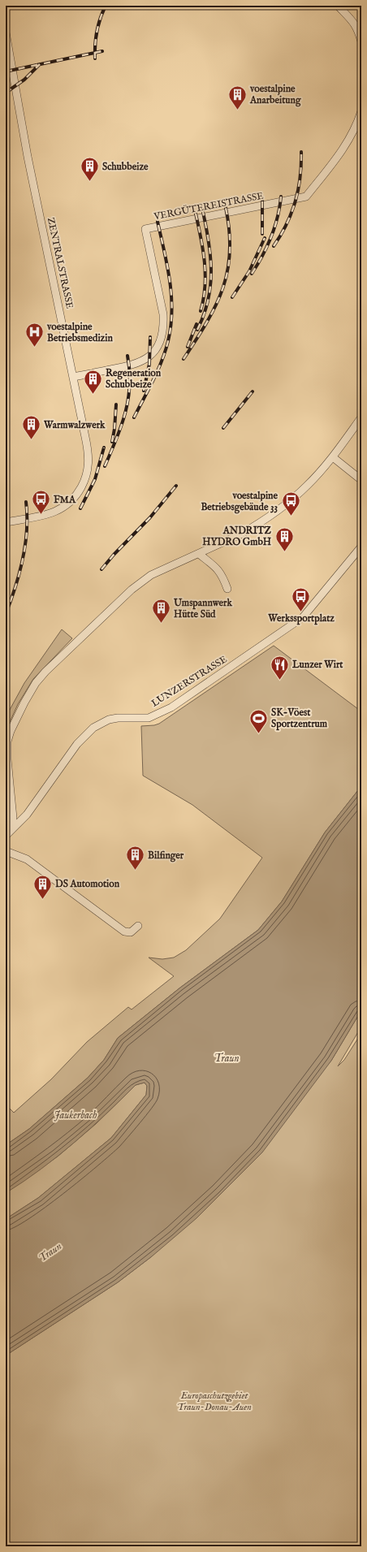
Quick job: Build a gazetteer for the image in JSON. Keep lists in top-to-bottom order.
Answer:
{
  "streets": {
    "street": ["VERGÜTEREISTRASSE", "ZENTRALSTRASSE", "LUNZERSTRASSE"]
  },
  "crossings": [
    ["VERGÜTEREISTRASSE", "ZENTRALSTRASSE"]
  ],
  "water": ["Traun", "Jaukerbach"],
  "parks": ["Europaschutzgebiet Traun-Donau-Auen"],
  "places": {
    "building": [
      "voestalpine Anarbeitung",
      "Schubbeize",
      "Regeneration Schubbeize",
      "Warmwalzwerk",
      "ANDRITZ HYDRO GmbH",
      "Umspannwerk Hütte Süd",
      "Bilfinger",
      "DS Automotion"
    ],
    "hospital": ["voestalpine Betriebsmedizin"],
    "bus stop": ["FMA", "voestalpine Betriebsgebäude 33", "Werkssportplatz"],
    "restaurant": ["Lunzer Wirt"],
    "sports": ["SK-Vöest Sportzentrum"]
  }
}
